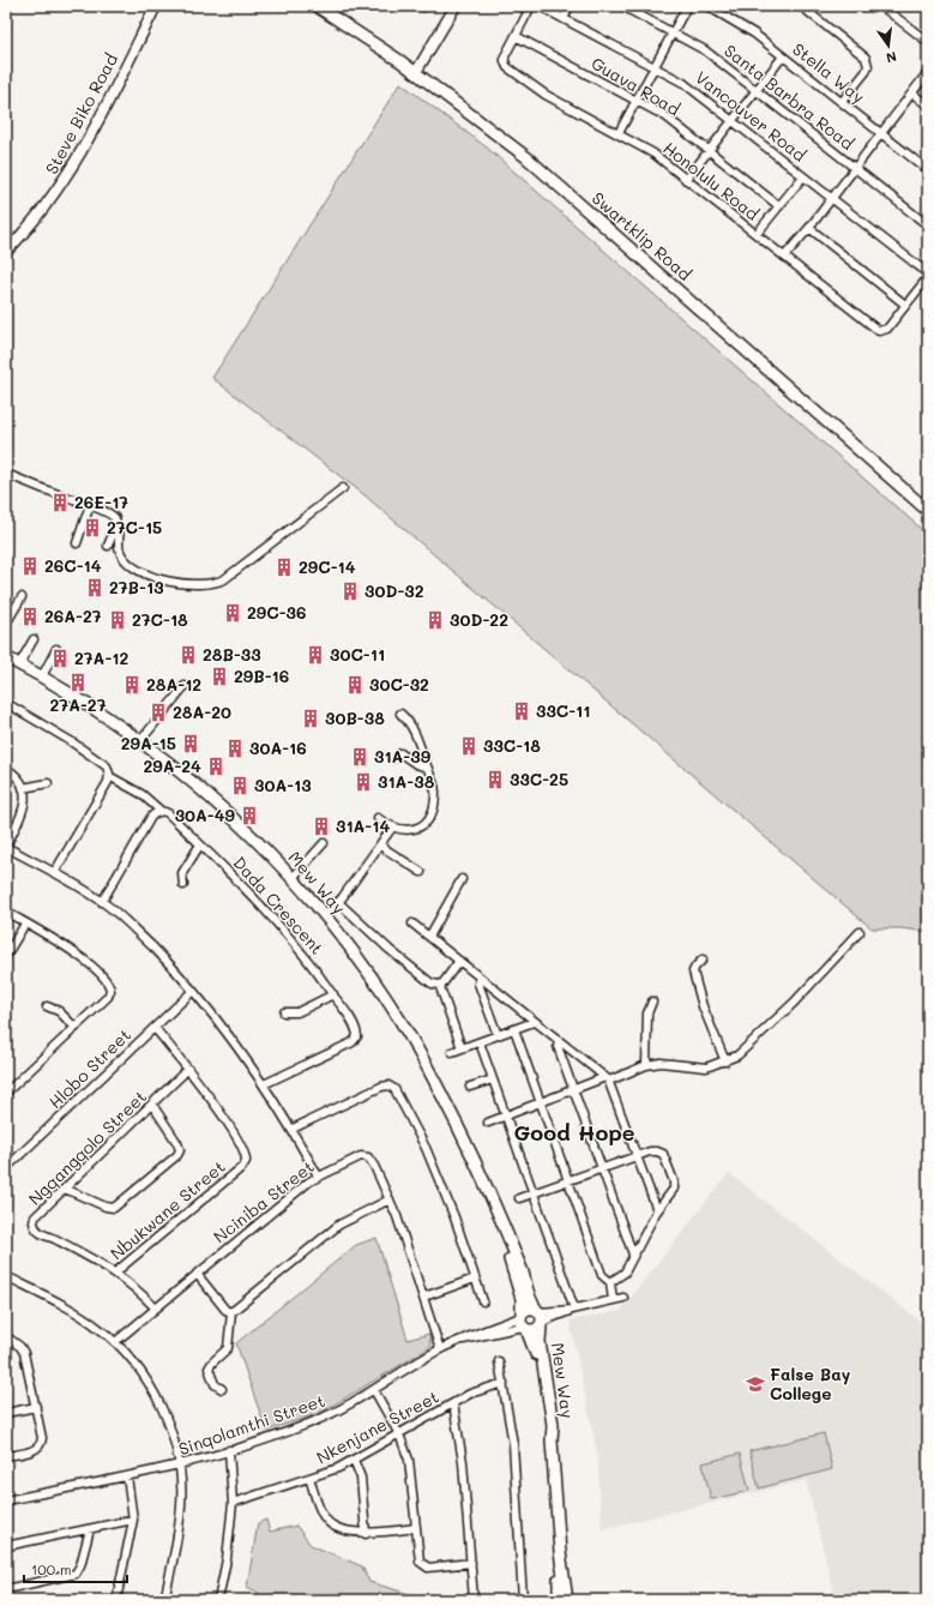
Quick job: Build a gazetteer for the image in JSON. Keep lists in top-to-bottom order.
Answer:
{
  "streets": {
    "main road": ["Swartklip Road", "Mew Way"],
    "street": [
      "Stella Way",
      "Guava Road",
      "Santa Barbra Road",
      "Steve Biko Road",
      "Vancouver Road",
      "Honolulu Road",
      "Dada Crescent",
      "Hlobo Street",
      "Ngqangqolo Street",
      "Nciniba Street",
      "Nbukwane Street",
      "Sinqolamthi Street",
      "Nkenjane Street"
    ]
  },
  "crossings": [
    ["Guava Road", "Honolulu Road"],
    ["Vancouver Road", "Honolulu Road"],
    ["Mew Way", "Sinqolamthi Street"],
    ["Hlobo Street", "Nbukwane Street"],
    ["Ngqangqolo Street", "Nciniba Street"],
    ["Ngqangqolo Street", "Nbukwane Street"],
    ["Nciniba Street", "Sinqolamthi Street"]
  ],
  "districts": ["Good Hope"],
  "places": {
    "building": [
      "26E-17",
      "27C-15",
      "26C-14",
      "29C-14",
      "27B-13",
      "30D-32",
      "29C-36",
      "26A-27",
      "27C-18",
      "30D-22",
      "28B-33",
      "30C-11",
      "27A-12",
      "29B-16",
      "27A-27",
      "28A-12",
      "30C-32",
      "33C-11",
      "28A-20",
      "30B-38",
      "29A-15",
      "33C-18",
      "30A-16",
      "31A-39",
      "29A-24",
      "33C-25",
      "31A-38",
      "30A-13",
      "30A-49",
      "31A-14"
    ],
    "school or university": ["False Bay College"]
  },
  "scale_bar": "100 m",
  "north": "bottom"
}
